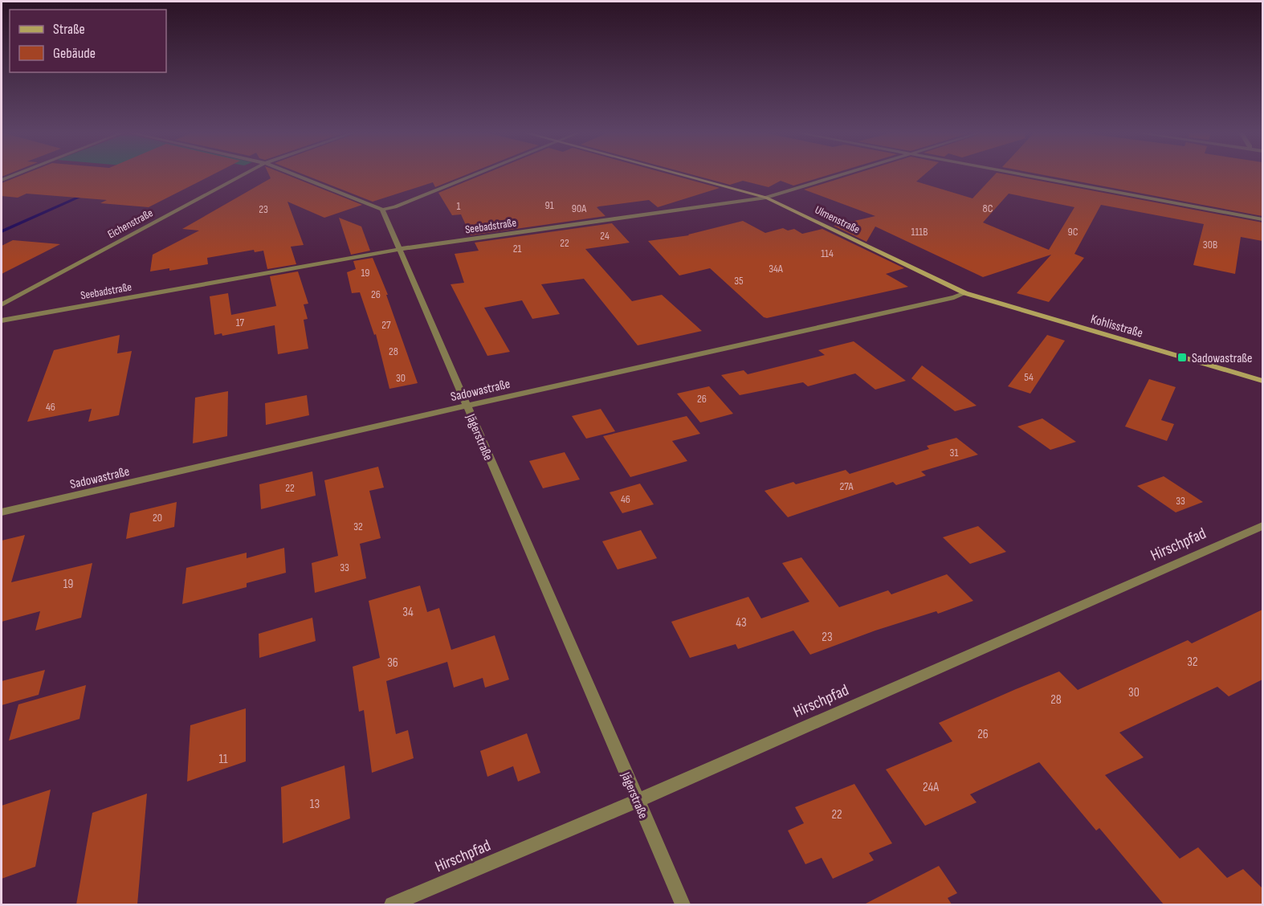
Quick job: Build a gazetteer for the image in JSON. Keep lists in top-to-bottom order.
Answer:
{
  "streets": {
    "street": [
      "Ulmenstraße",
      "Eichenstraße",
      "Seebadstraße",
      "Kohlisstraße",
      "Sadowastraße",
      "Jägerstraße",
      "Hirschpfad"
    ]
  },
  "crossings": [
    ["Ulmenstraße", "Seebadstraße"],
    ["Ulmenstraße", "Kohlisstraße"],
    ["Ulmenstraße", "Sadowastraße"],
    ["Seebadstraße", "Jägerstraße"],
    ["Kohlisstraße", "Sadowastraße"],
    ["Sadowastraße", "Jägerstraße"],
    ["Jägerstraße", "Hirschpfad"]
  ],
  "places": {
    "transit": ["Sadowastraße"]
  },
  "house_numbers": [
    "91",
    "1",
    "90A",
    "8C",
    "23",
    "111B",
    "9C",
    "24",
    "22",
    "30B",
    "21",
    "114",
    "34A",
    "19",
    "35",
    "26",
    "17",
    "27",
    "28",
    "54",
    "30",
    "26",
    "46",
    "31",
    "27A",
    "22",
    "46",
    "33",
    "20",
    "32",
    "33",
    "19",
    "34",
    "43",
    "23",
    "32",
    "36",
    "30",
    "28",
    "26",
    "11",
    "24A",
    "13",
    "22"
  ],
  "legend": ["Straße", "Gebäude"]
}
